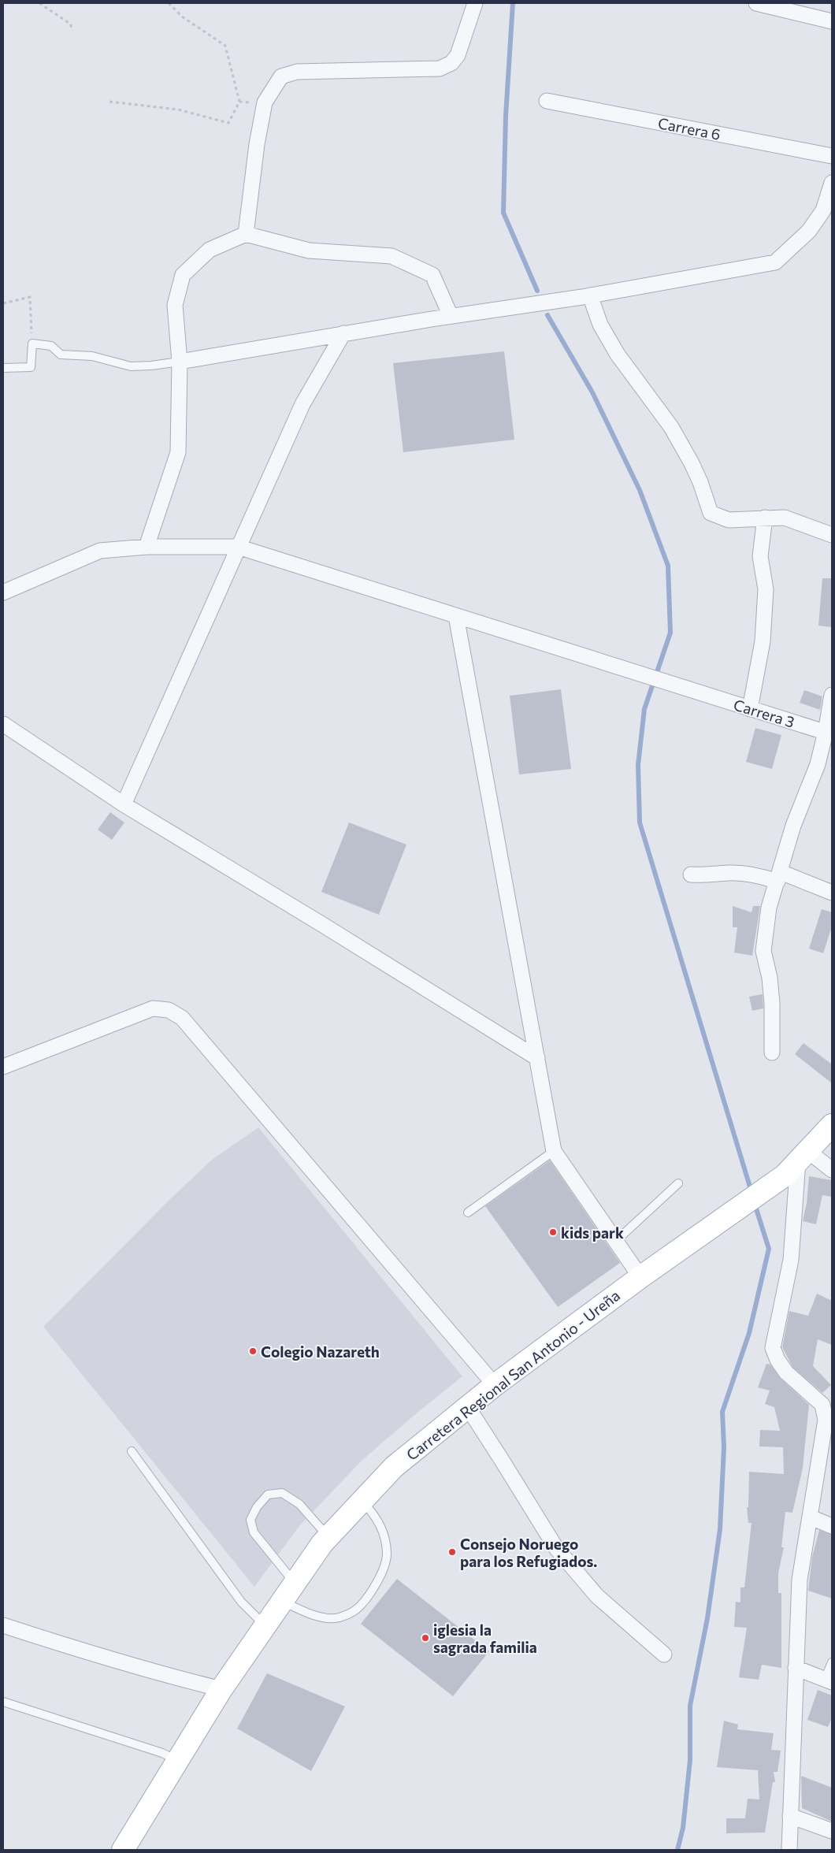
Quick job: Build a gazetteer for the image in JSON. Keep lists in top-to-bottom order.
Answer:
{
  "streets": {
    "main road": ["Carretera Regional San Antonio - Ureña"],
    "street": ["Carrera 6", "Carrera 3"]
  },
  "places": [
    "kids park",
    "Colegio Nazareth",
    "Consejo Noruego para los Refugiados.",
    "iglesia la sagrada familia"
  ]
}
